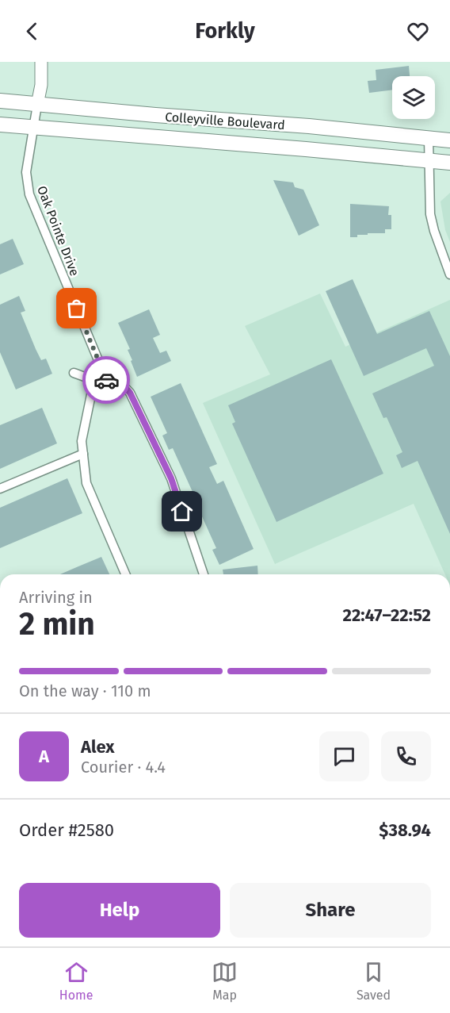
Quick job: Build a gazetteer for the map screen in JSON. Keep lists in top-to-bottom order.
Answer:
{
  "streets": {
    "main road": ["Colleyville Boulevard"],
    "street": ["Oak Pointe Drive"]
  },
  "crossings": [
    ["Colleyville Boulevard", "Oak Pointe Drive"]
  ],
  "page": {
    "header": "Forkly",
    "heading": ["2 min", "Arriving in", "22:47–22:52"],
    "panel": [
      "Alex",
      "Courier · 4.4",
      "Order #2580",
      "$38.94"
    ],
    "bar": "On the way · 110 m",
    "round": "A",
    "buttons": ["Help", "Share"],
    "tabs": ["Home", "Map", "Saved"]
  }
}
